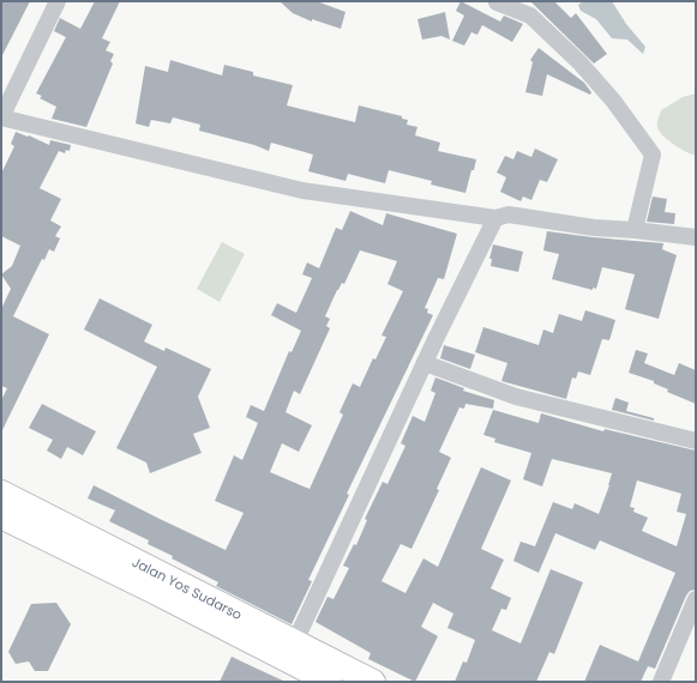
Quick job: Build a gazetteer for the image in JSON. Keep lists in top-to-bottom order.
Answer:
{
  "streets": {
    "highway": ["Jalan Yos Sudarso"]
  }
}
